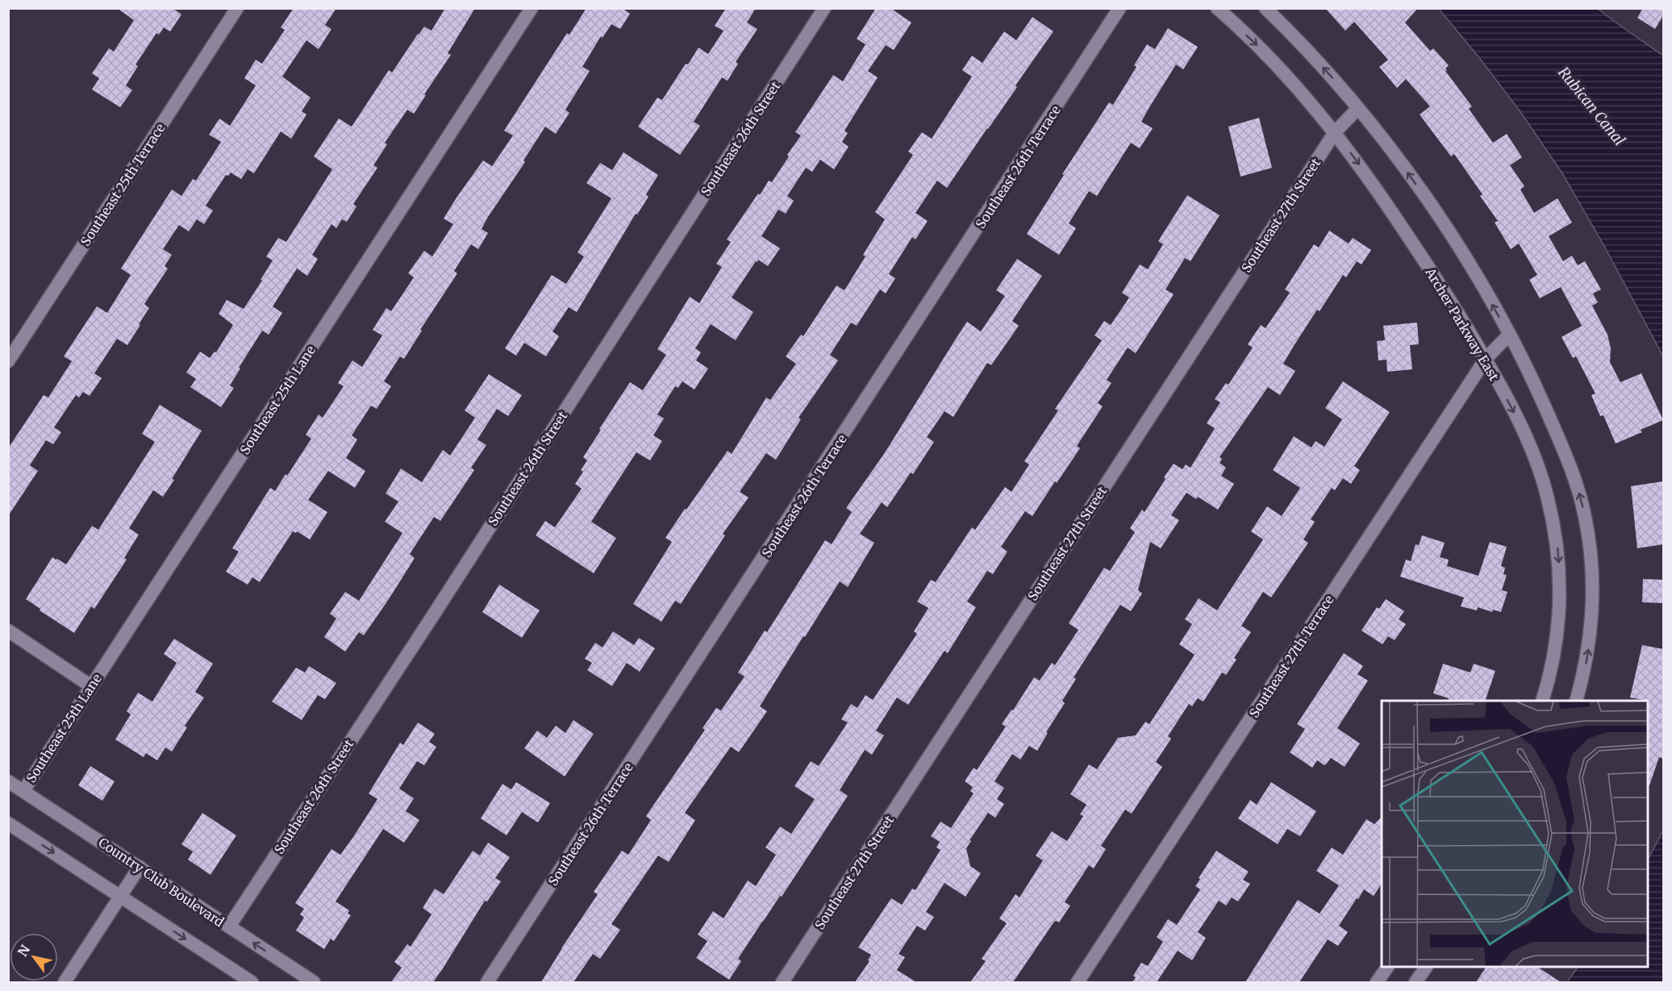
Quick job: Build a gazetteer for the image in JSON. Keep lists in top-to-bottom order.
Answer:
{
  "streets": {
    "street": [
      "Southeast 26th Street",
      "Southeast 26th Terrace",
      "Southeast 25th Terrace",
      "Southeast 27th Street",
      "Archer Parkway East",
      "Southeast 25th Lane",
      "Southeast 27th Terrace",
      "Country Club Boulevard"
    ]
  },
  "crossings": [
    ["Southeast 26th Street", "Country Club Boulevard"],
    ["Southeast 27th Street", "Archer Parkway East"],
    ["Archer Parkway East", "Southeast 27th Terrace"],
    ["Southeast 25th Lane", "Country Club Boulevard"]
  ],
  "water": ["Rubican Canal"],
  "north": "top left"
}
